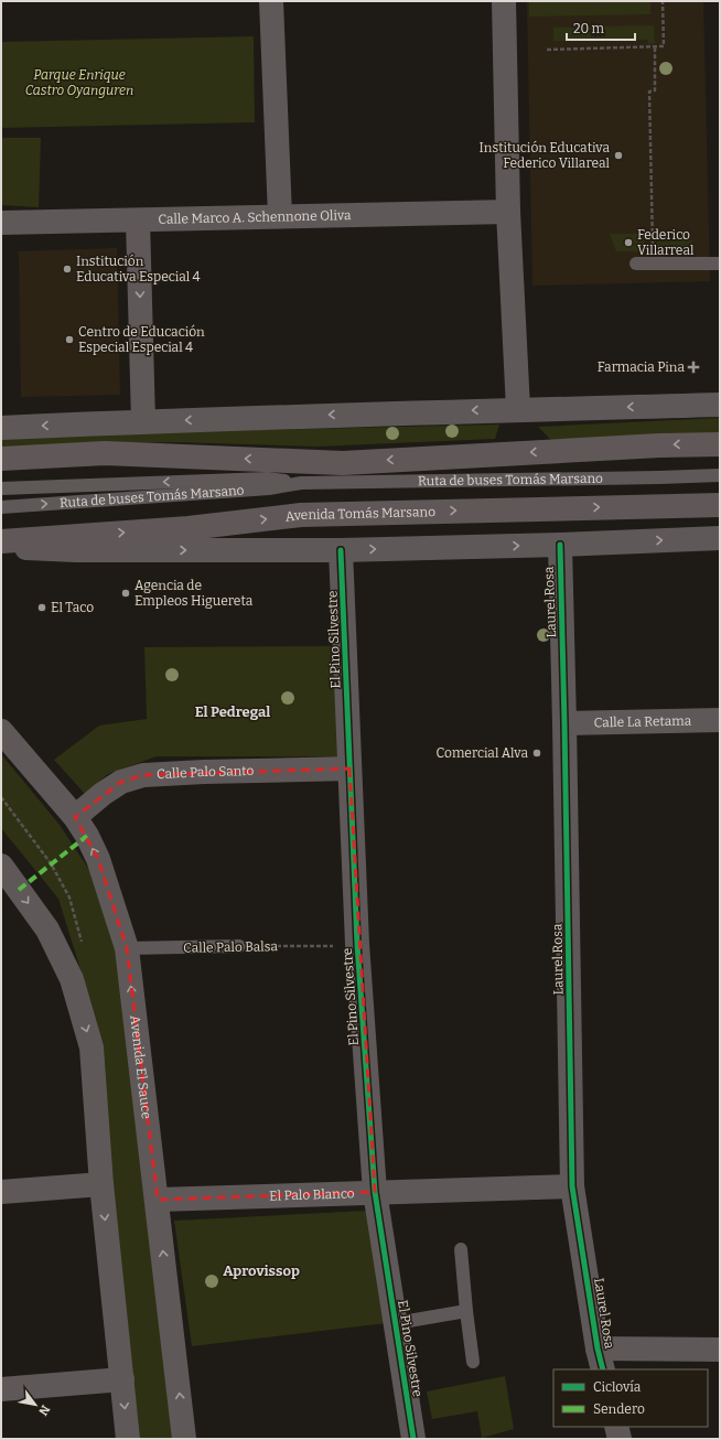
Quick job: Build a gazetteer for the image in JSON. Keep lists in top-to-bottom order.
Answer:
{
  "streets": {
    "main road": ["Avenida Tomás Marsano"],
    "street": [
      "Calle Marco A. Schennone Oliva",
      "Laurel Rosa",
      "El Pino Silvestre",
      "Calle La Retama",
      "Calle Palo Santo",
      "Avenida El Sauce",
      "El Palo Blanco"
    ],
    "lane": ["Ruta de buses Tomás Marsano", "Calle Palo Balsa"]
  },
  "crossings": [
    ["Laurel Rosa", "Calle La Retama"],
    ["Laurel Rosa", "El Palo Blanco"],
    ["El Pino Silvestre", "Calle Palo Santo"],
    ["El Pino Silvestre", "El Palo Blanco"],
    ["Calle Palo Santo", "Avenida El Sauce"],
    ["Calle Palo Balsa", "Avenida El Sauce"],
    ["Avenida El Sauce", "El Palo Blanco"]
  ],
  "districts": ["El Pedregal", "Aprovissop"],
  "parks": ["Parque Enrique Castro Oyanguren"],
  "places": {
    "other": [
      "Institución Educativa Federico Villareal",
      "Federico Villarreal",
      "Institución Educativa Especial 4",
      "Centro de Educación Especial Especial 4",
      "Agencia de Empleos Higuereta",
      "El Taco",
      "Comercial Alva"
    ],
    "health": ["Farmacia Pina"]
  },
  "legend": ["Ciclovía", "Sendero"],
  "scale_bar": "20 m",
  "north": "bottom right"
}
